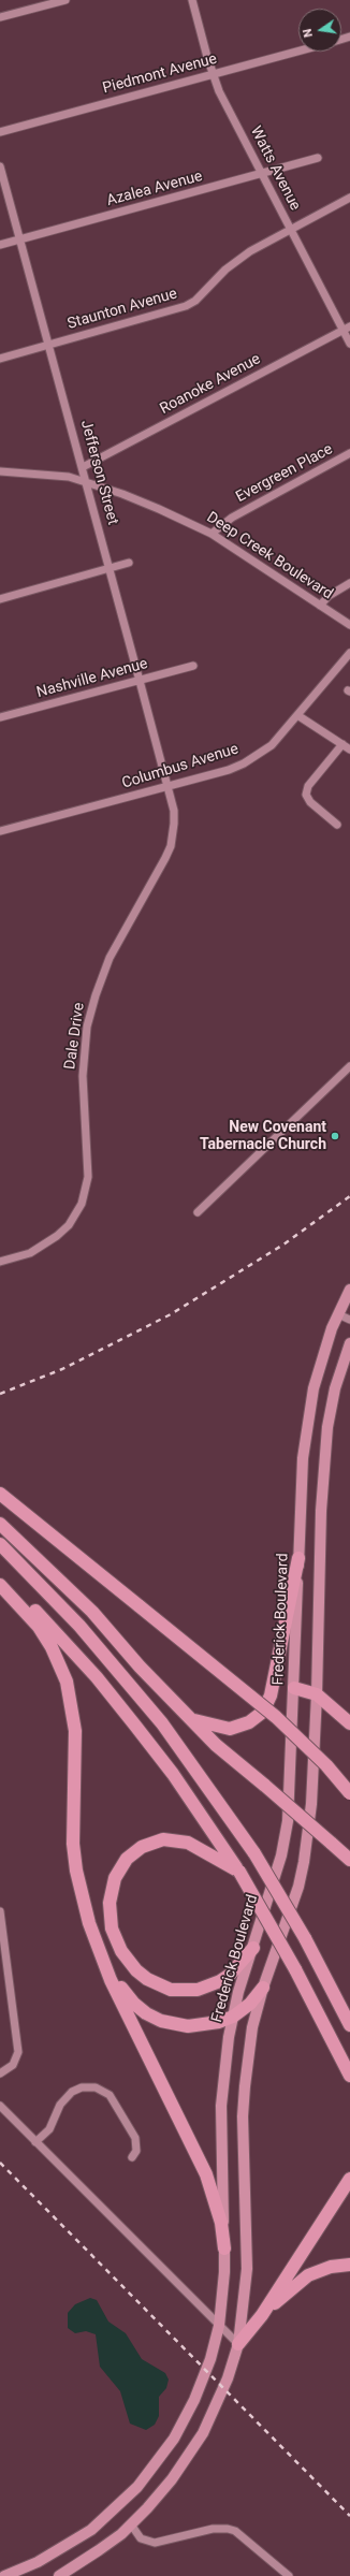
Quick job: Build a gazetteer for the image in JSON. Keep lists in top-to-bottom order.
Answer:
{
  "streets": {
    "main road": ["Frederick Boulevard"],
    "street": [
      "Piedmont Avenue",
      "Watts Avenue",
      "Azalea Avenue",
      "Staunton Avenue",
      "Roanoke Avenue",
      "Jefferson Street",
      "Evergreen Place",
      "Deep Creek Boulevard",
      "Nashville Avenue",
      "Columbus Avenue",
      "Dale Drive"
    ]
  },
  "crossings": [
    ["Piedmont Avenue", "Watts Avenue"],
    ["Watts Avenue", "Azalea Avenue"],
    ["Watts Avenue", "Staunton Avenue"],
    ["Watts Avenue", "Roanoke Avenue"],
    ["Azalea Avenue", "Jefferson Street"],
    ["Staunton Avenue", "Jefferson Street"],
    ["Roanoke Avenue", "Jefferson Street"],
    ["Jefferson Street", "Deep Creek Boulevard"],
    ["Jefferson Street", "Nashville Avenue"],
    ["Jefferson Street", "Columbus Avenue"],
    ["Jefferson Street", "Dale Drive"],
    ["Evergreen Place", "Deep Creek Boulevard"],
    ["Columbus Avenue", "Dale Drive"]
  ],
  "places": ["New Covenant Tabernacle Church"],
  "north": "left"
}
